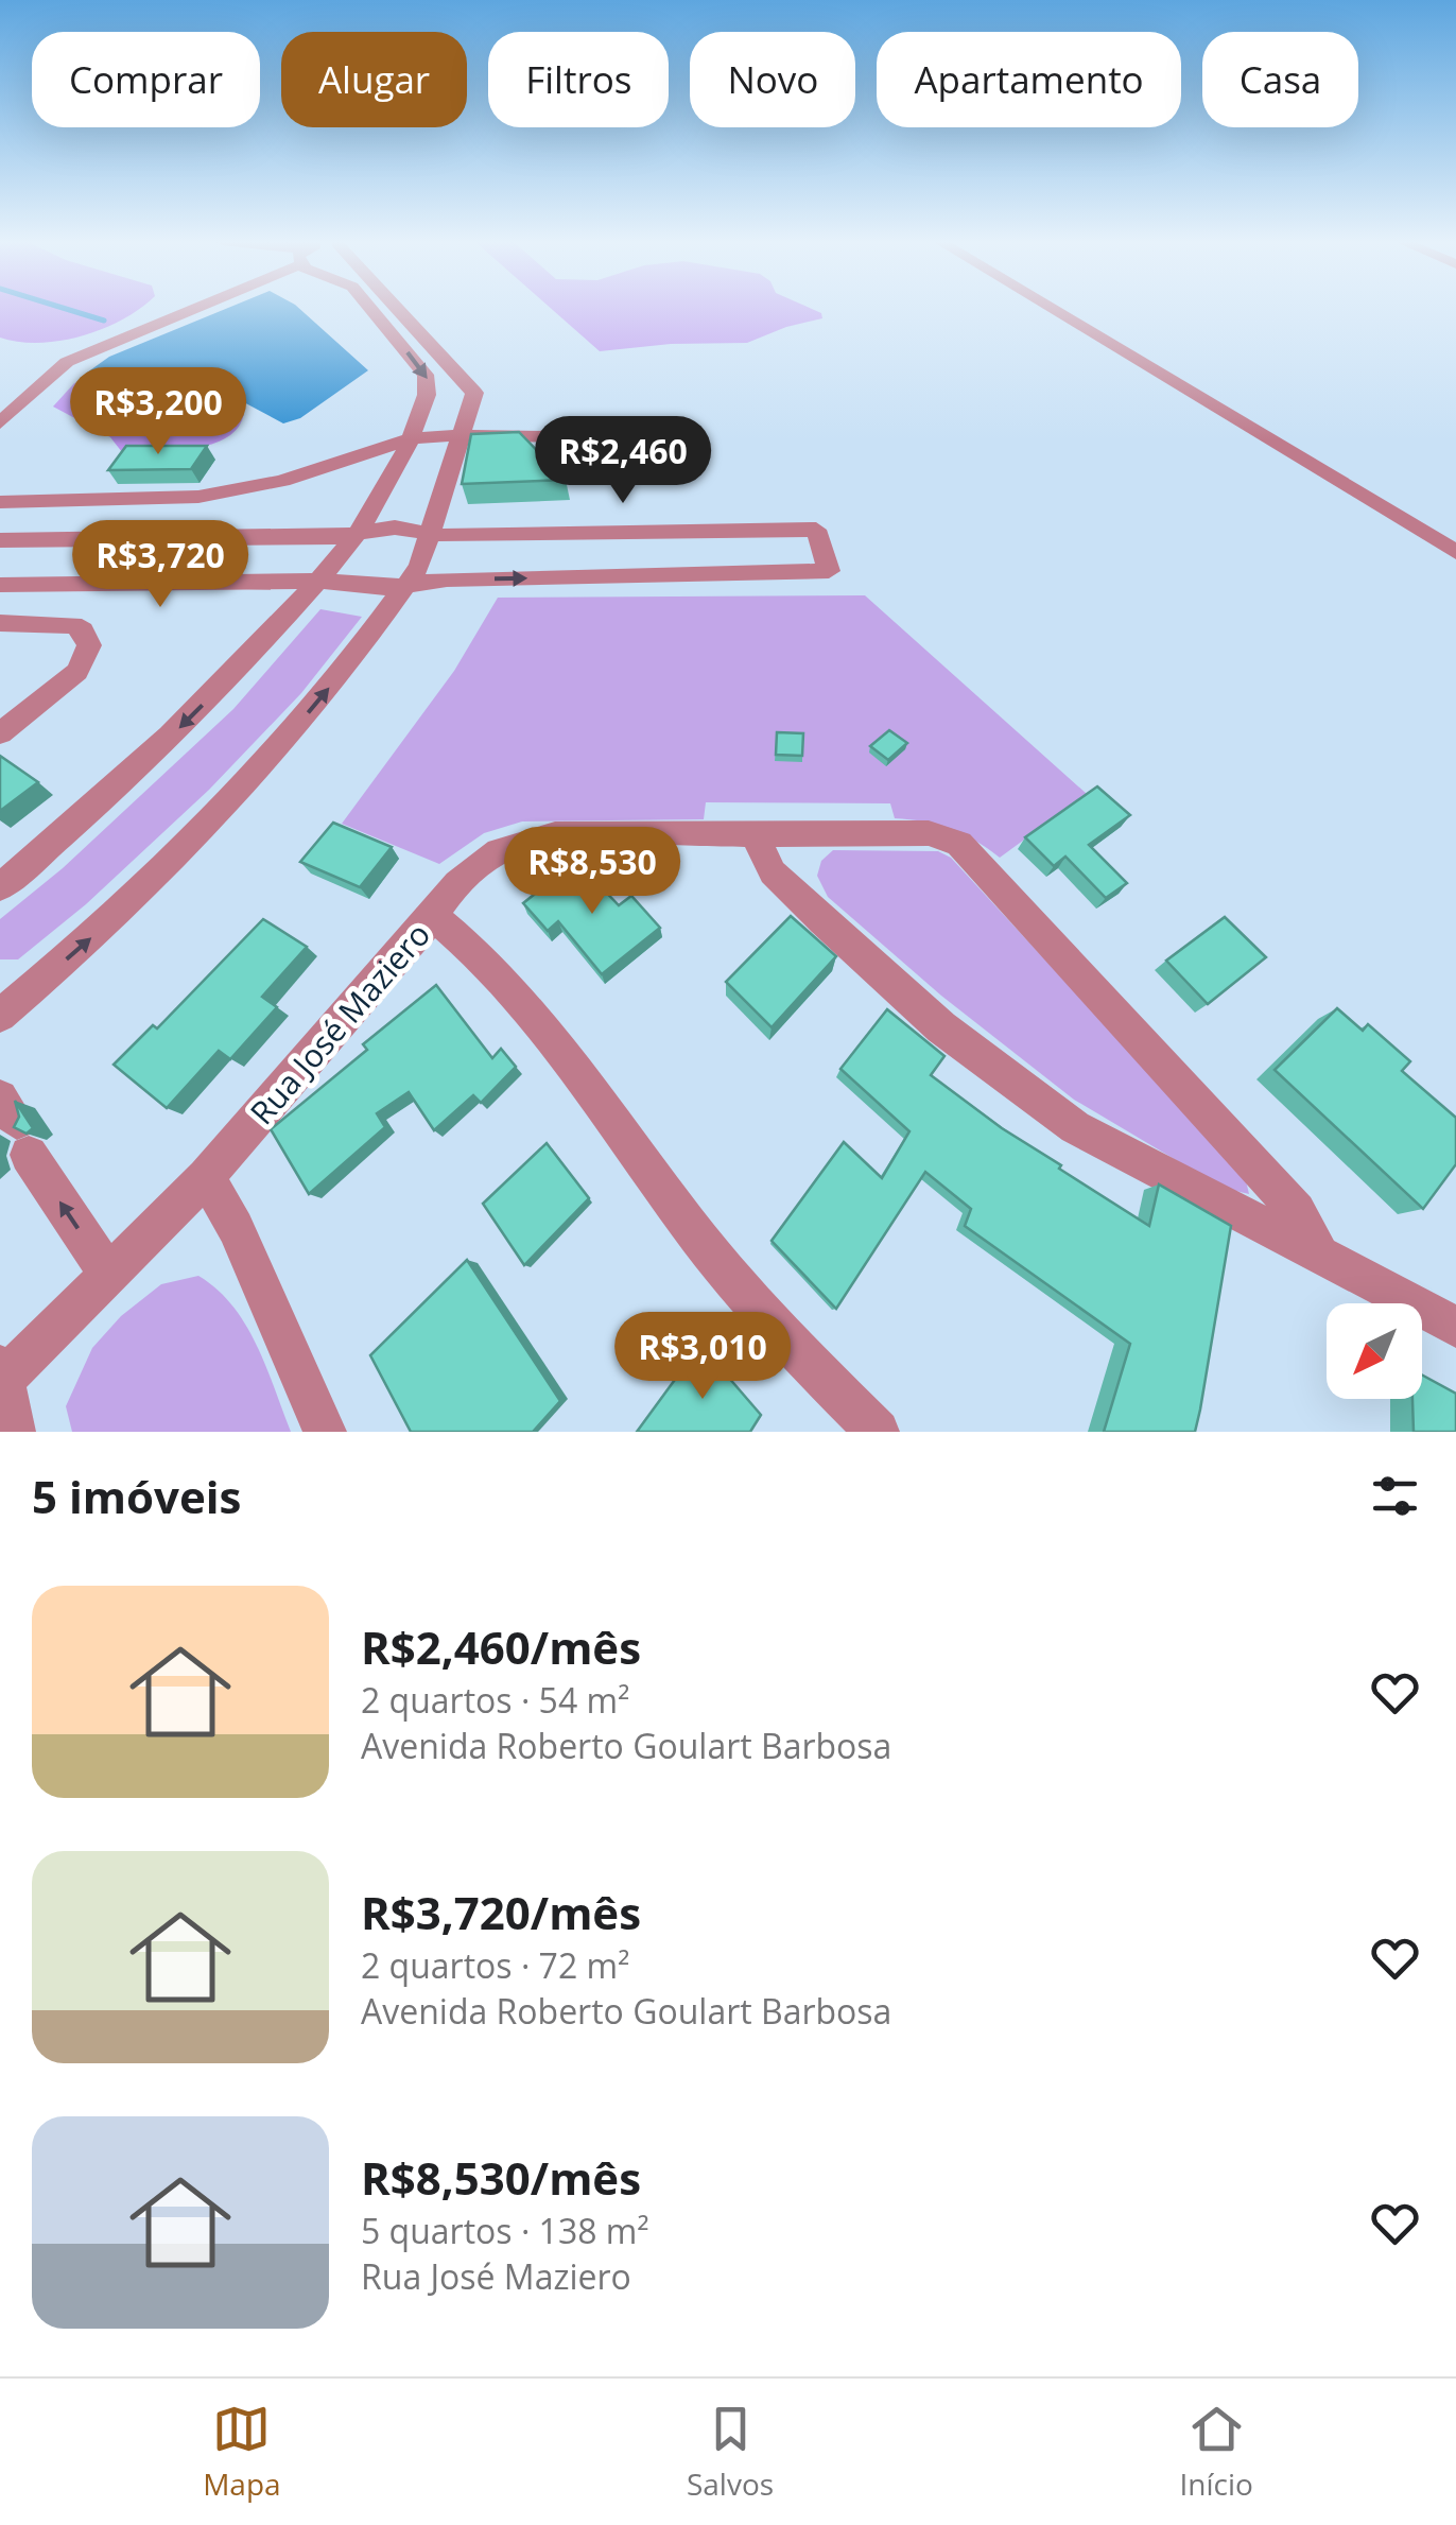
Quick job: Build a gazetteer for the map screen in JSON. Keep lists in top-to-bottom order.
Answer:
{
  "streets": {
    "street": ["Rua José Maziero"]
  },
  "north": "bottom left",
  "page": {
    "chip": [
      "Comprar",
      "Alugar",
      "Filtros",
      "Novo",
      "Apartamento",
      "Casa"
    ],
    "price": [
      "R$3,200",
      "R$2,460",
      "R$3,720",
      "R$8,530",
      "R$3,010"
    ],
    "heading": "5 imóveis",
    "list": [
      {
        "name": "R$2,460/mês",
        "note": "2 quartos · 54 m² · Avenida Roberto Goulart Barbosa"
      },
      {
        "name": "R$3,720/mês",
        "note": "2 quartos · 72 m² · Avenida Roberto Goulart Barbosa"
      },
      {
        "name": "R$8,530/mês",
        "note": "5 quartos · 138 m² · Rua José Maziero"
      }
    ],
    "tabs": ["Mapa", "Salvos", "Início"]
  }
}
